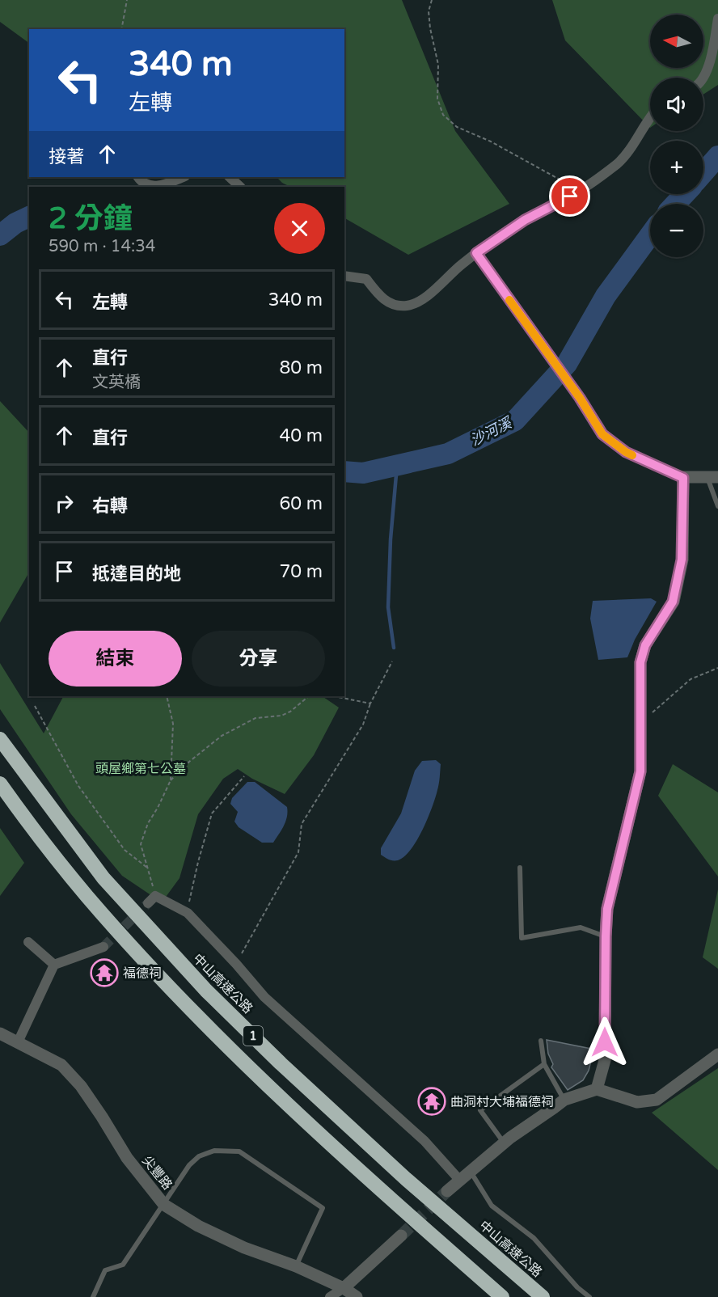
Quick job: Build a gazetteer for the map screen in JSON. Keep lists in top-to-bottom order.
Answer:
{
  "streets": {
    "highway": ["中山高速公路", "1"],
    "street": ["尖豐路"]
  },
  "water": ["沙河溪"],
  "parks": ["頭屋鄉第七公墓"],
  "places": {
    "temple": ["福德祠", "曲洞村大埔福德祠"]
  },
  "north": "left",
  "page": {
    "map_buttons": ["+", "−"],
    "turn": ["340 m", "左轉"],
    "then": "接著",
    "heading": ["2 分鐘", "590 m · 14:34"],
    "list": [
      {
        "name": "左轉",
        "value": "340 m"
      },
      {
        "name": "直行",
        "note": "文英橋",
        "value": "80 m"
      },
      {
        "name": "直行",
        "value": "40 m"
      },
      {
        "name": "右轉",
        "value": "60 m"
      },
      {
        "name": "抵達目的地",
        "value": "70 m"
      }
    ],
    "buttons": ["結束", "分享"]
  }
}
